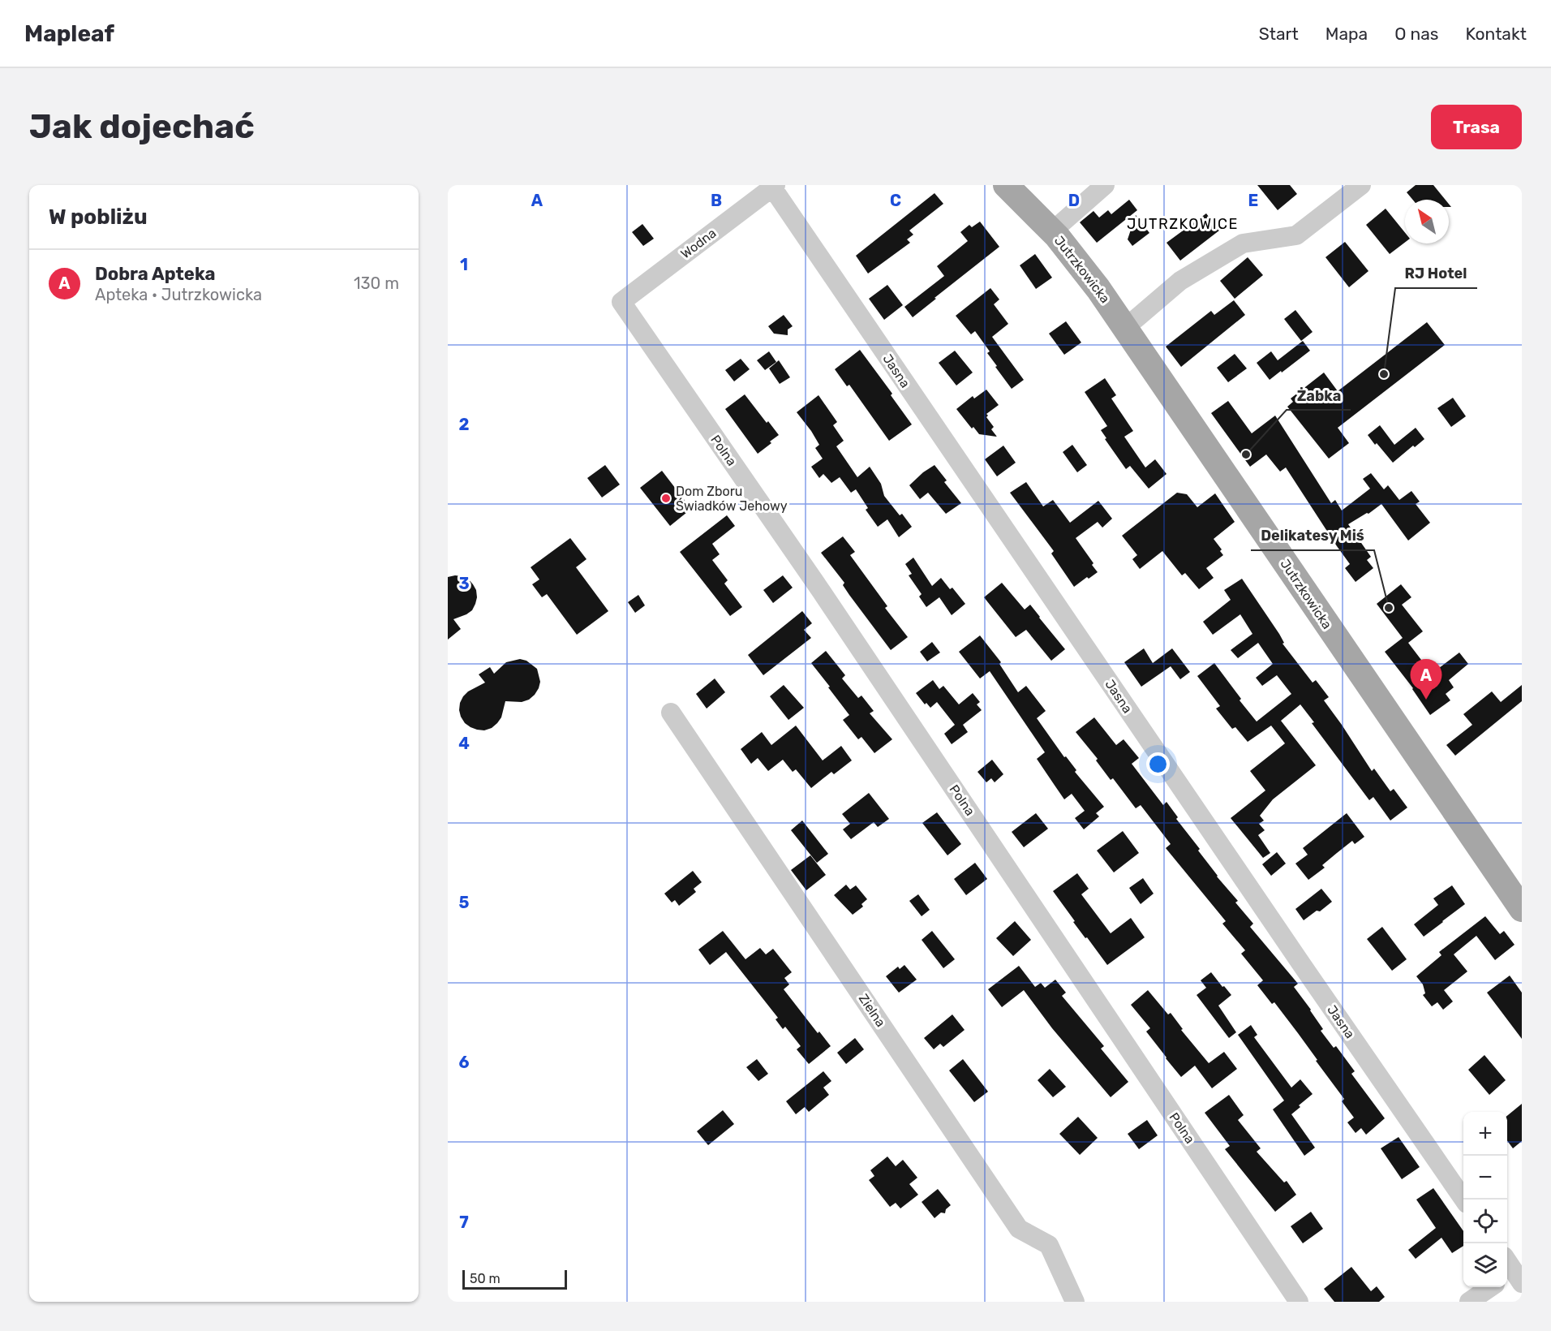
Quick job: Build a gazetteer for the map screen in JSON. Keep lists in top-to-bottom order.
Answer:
{
  "streets": {
    "main road": ["Jutrzkowicka"],
    "street": [
      "Wodna",
      "Jasna",
      "Polna",
      "Zielna"
    ]
  },
  "crossings": [
    ["Wodna", "Jasna"],
    ["Wodna", "Polna"]
  ],
  "districts": ["JUTRZKOWICE"],
  "places": [
    "RJ Hotel",
    "Żabka",
    "Dom Zboru Świadków Jehowy",
    "Delikatesy Miś"
  ],
  "scale_bar": "50 m",
  "north": "top left",
  "page": {
    "header": "Mapleaf",
    "nav": [
      "Start",
      "Mapa",
      "O nas",
      "Kontakt"
    ],
    "buttons": "Trasa",
    "title": "Jak dojechać",
    "heading": "W pobliżu",
    "list": [
      {
        "mark": "A",
        "name": "Dobra Apteka",
        "note": "Apteka · Jutrzkowicka",
        "value": "130 m"
      }
    ],
    "pins": "A",
    "map_buttons": ["+", "−"],
    "scale": "50 m"
  },
  "grid": {
    "columns": [
      "A",
      "B",
      "C",
      "D",
      "E"
    ],
    "rows": [
      "1",
      "2",
      "3",
      "4",
      "5",
      "6",
      "7"
    ]
  }
}
